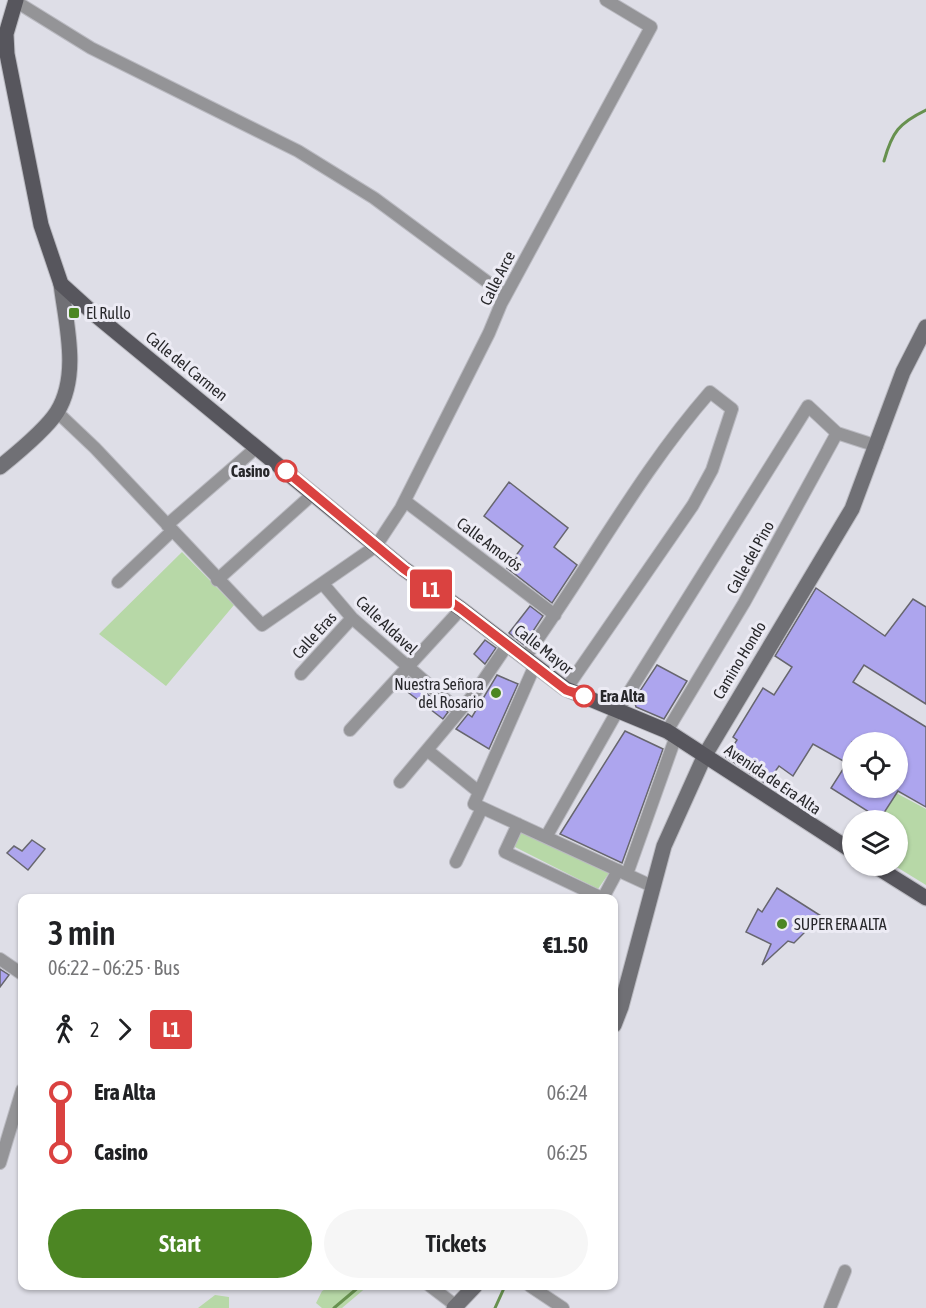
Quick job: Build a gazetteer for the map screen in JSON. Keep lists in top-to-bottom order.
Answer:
{
  "streets": {
    "main road": [
      "Calle del Carmen",
      "Calle Mayor",
      "Camino Hondo",
      "Avenida de Era Alta"
    ],
    "street": [
      "Calle Arce",
      "Calle Amorós",
      "Calle del Pino",
      "Calle Aldavel",
      "Calle Eras"
    ]
  },
  "crossings": [
    ["Calle Arce", "Calle del Carmen"],
    ["Calle Arce", "Calle Amorós"],
    ["Calle Arce", "Calle Mayor"],
    ["Calle del Carmen", "Calle Mayor"],
    ["Calle del Pino", "Calle Mayor"],
    ["Calle Aldavel", "Calle Eras"],
    ["Calle Mayor", "Camino Hondo"],
    ["Calle Mayor", "Avenida de Era Alta"],
    ["Camino Hondo", "Avenida de Era Alta"]
  ],
  "places": {
    "transit": ["El Rullo"],
    "other": [
      "Casino",
      "Nuestra Señora del Rosario",
      "Era Alta",
      "SUPER ERA ALTA"
    ]
  },
  "lines": ["bus line L1"],
  "page": {
    "on_map": "L1",
    "heading": ["3 min", "06:22 – 06:25 · Bus", "€1.50"],
    "legs": ["2", "L1"],
    "list": [
      {
        "name": "Era Alta",
        "value": "06:24"
      },
      {
        "name": "Casino",
        "value": "06:25"
      }
    ],
    "buttons": ["Start", "Tickets"]
  }
}
